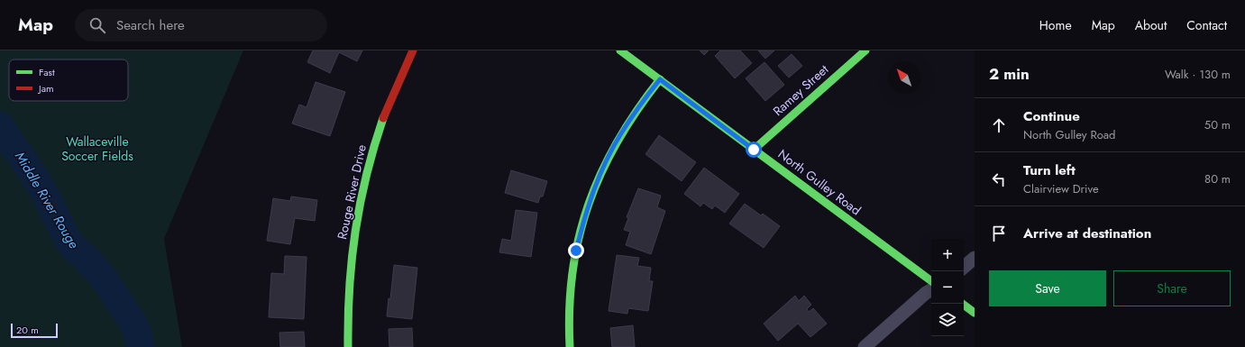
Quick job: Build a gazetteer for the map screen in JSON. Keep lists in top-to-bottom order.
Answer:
{
  "streets": {
    "street": ["Ramey Street", "North Gulley Road", "Rouge River Drive"]
  },
  "crossings": [
    ["Ramey Street", "North Gulley Road"]
  ],
  "water": ["Middle River Rouge"],
  "parks": ["Wallaceville Soccer Fields"],
  "legend": ["Fast", "Jam"],
  "scale_bar": "20 m",
  "north": "top left",
  "page": {
    "header": "Map",
    "search": "Search here",
    "nav": [
      "Home",
      "Map",
      "About",
      "Contact"
    ],
    "heading": ["2 min", "Walk · 130 m"],
    "list": [
      ["Continue", "North Gulley Road", "50 m"],
      ["Turn left", "Clairview Drive", "80 m"],
      "Arrive at destination"
    ],
    "map_buttons": ["+", "−"],
    "buttons": ["Save", "Share"],
    "scale": "20 m"
  }
}
